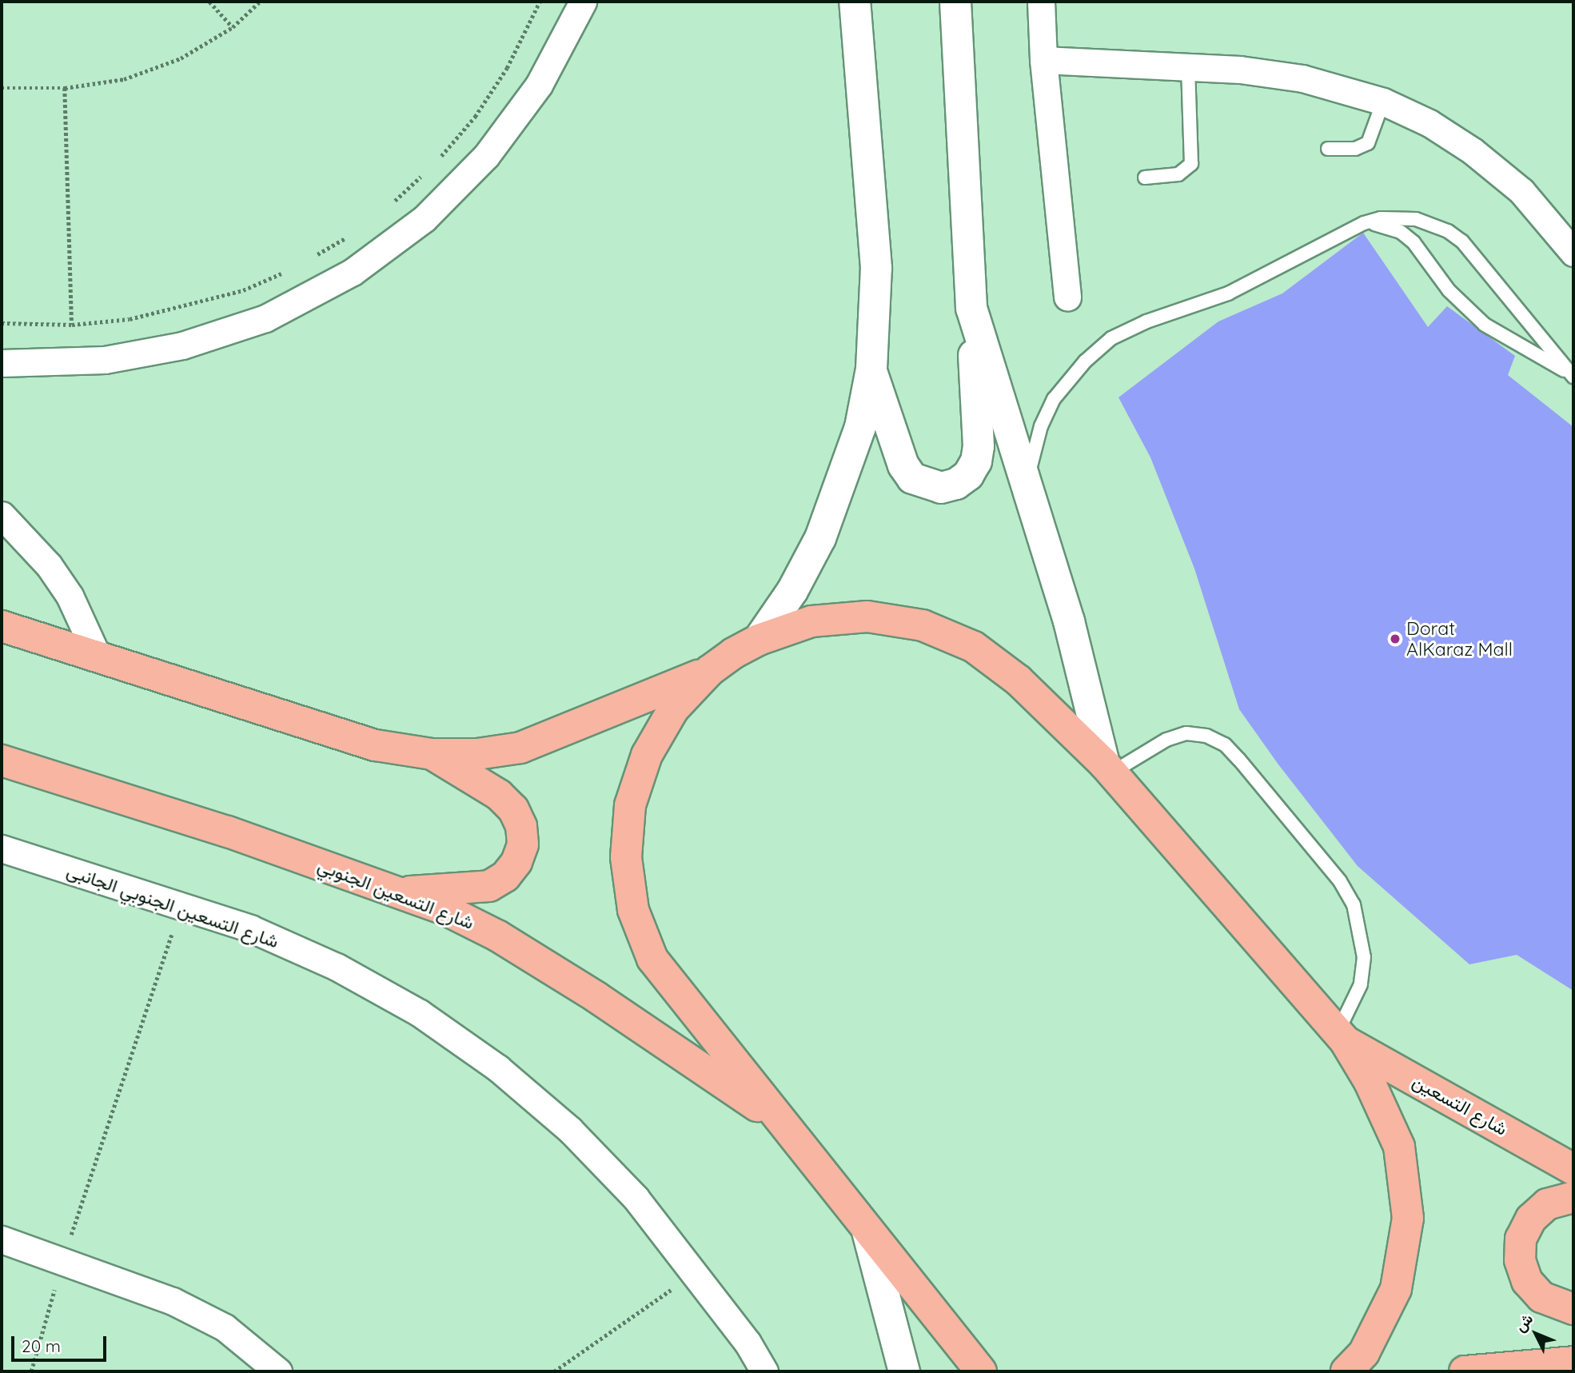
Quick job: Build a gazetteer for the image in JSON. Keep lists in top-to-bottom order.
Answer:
{
  "streets": {
    "main road": ["شارع التسعين الجنوبي", "شارع التسعين"],
    "street": ["شارع التسعين الجنوبي الجانبى"]
  },
  "places": ["Dorat AlKaraz Mall"],
  "scale_bar": "20 m",
  "north": "top left"
}
